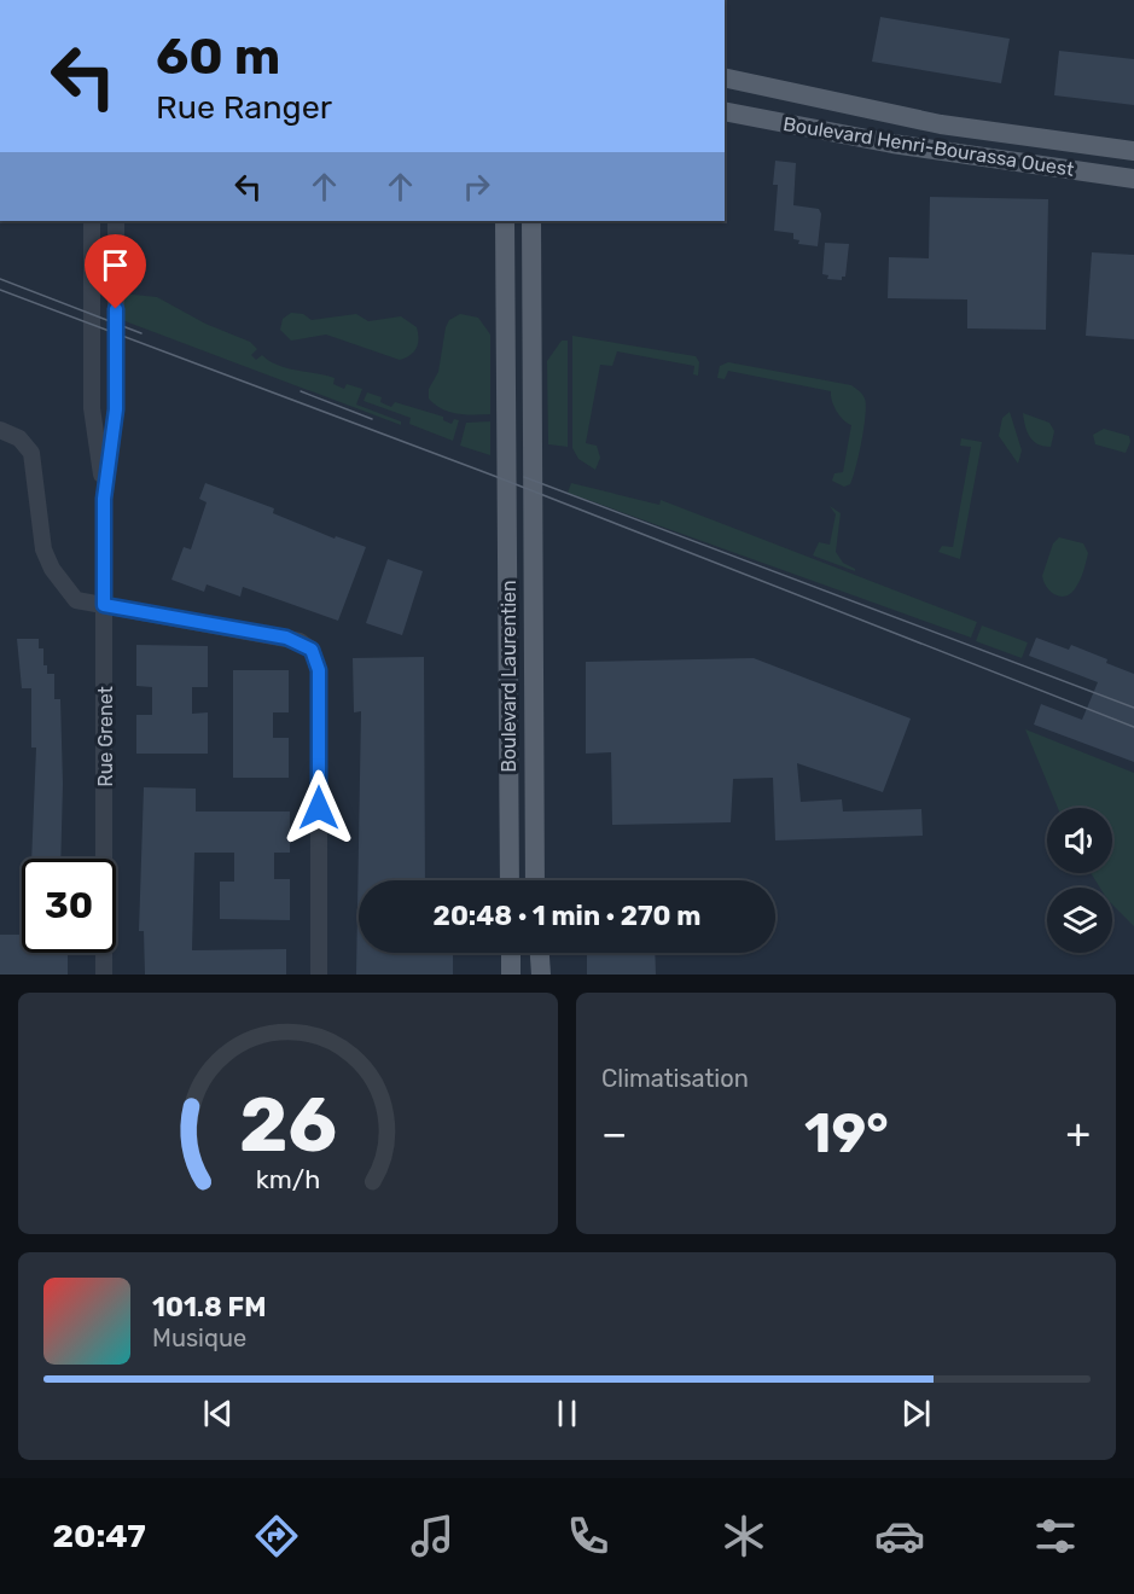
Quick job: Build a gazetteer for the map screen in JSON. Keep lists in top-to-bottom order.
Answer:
{
  "streets": {
    "main road": ["Boulevard Henri-Bourassa Ouest", "Boulevard Laurentien"],
    "street": ["Rue Grenet"]
  },
  "page": {
    "turn": ["60 m", "Rue Ranger"],
    "limit": "30",
    "trip": "20:48 · 1 min · 270 m",
    "tile": "Climatisation",
    "heat": ["−", "19°", "+"],
    "song": ["101.8 FM", "Musique"],
    "tabs": "20:47",
    "gauge": ["26", "km/h"]
  }
}
